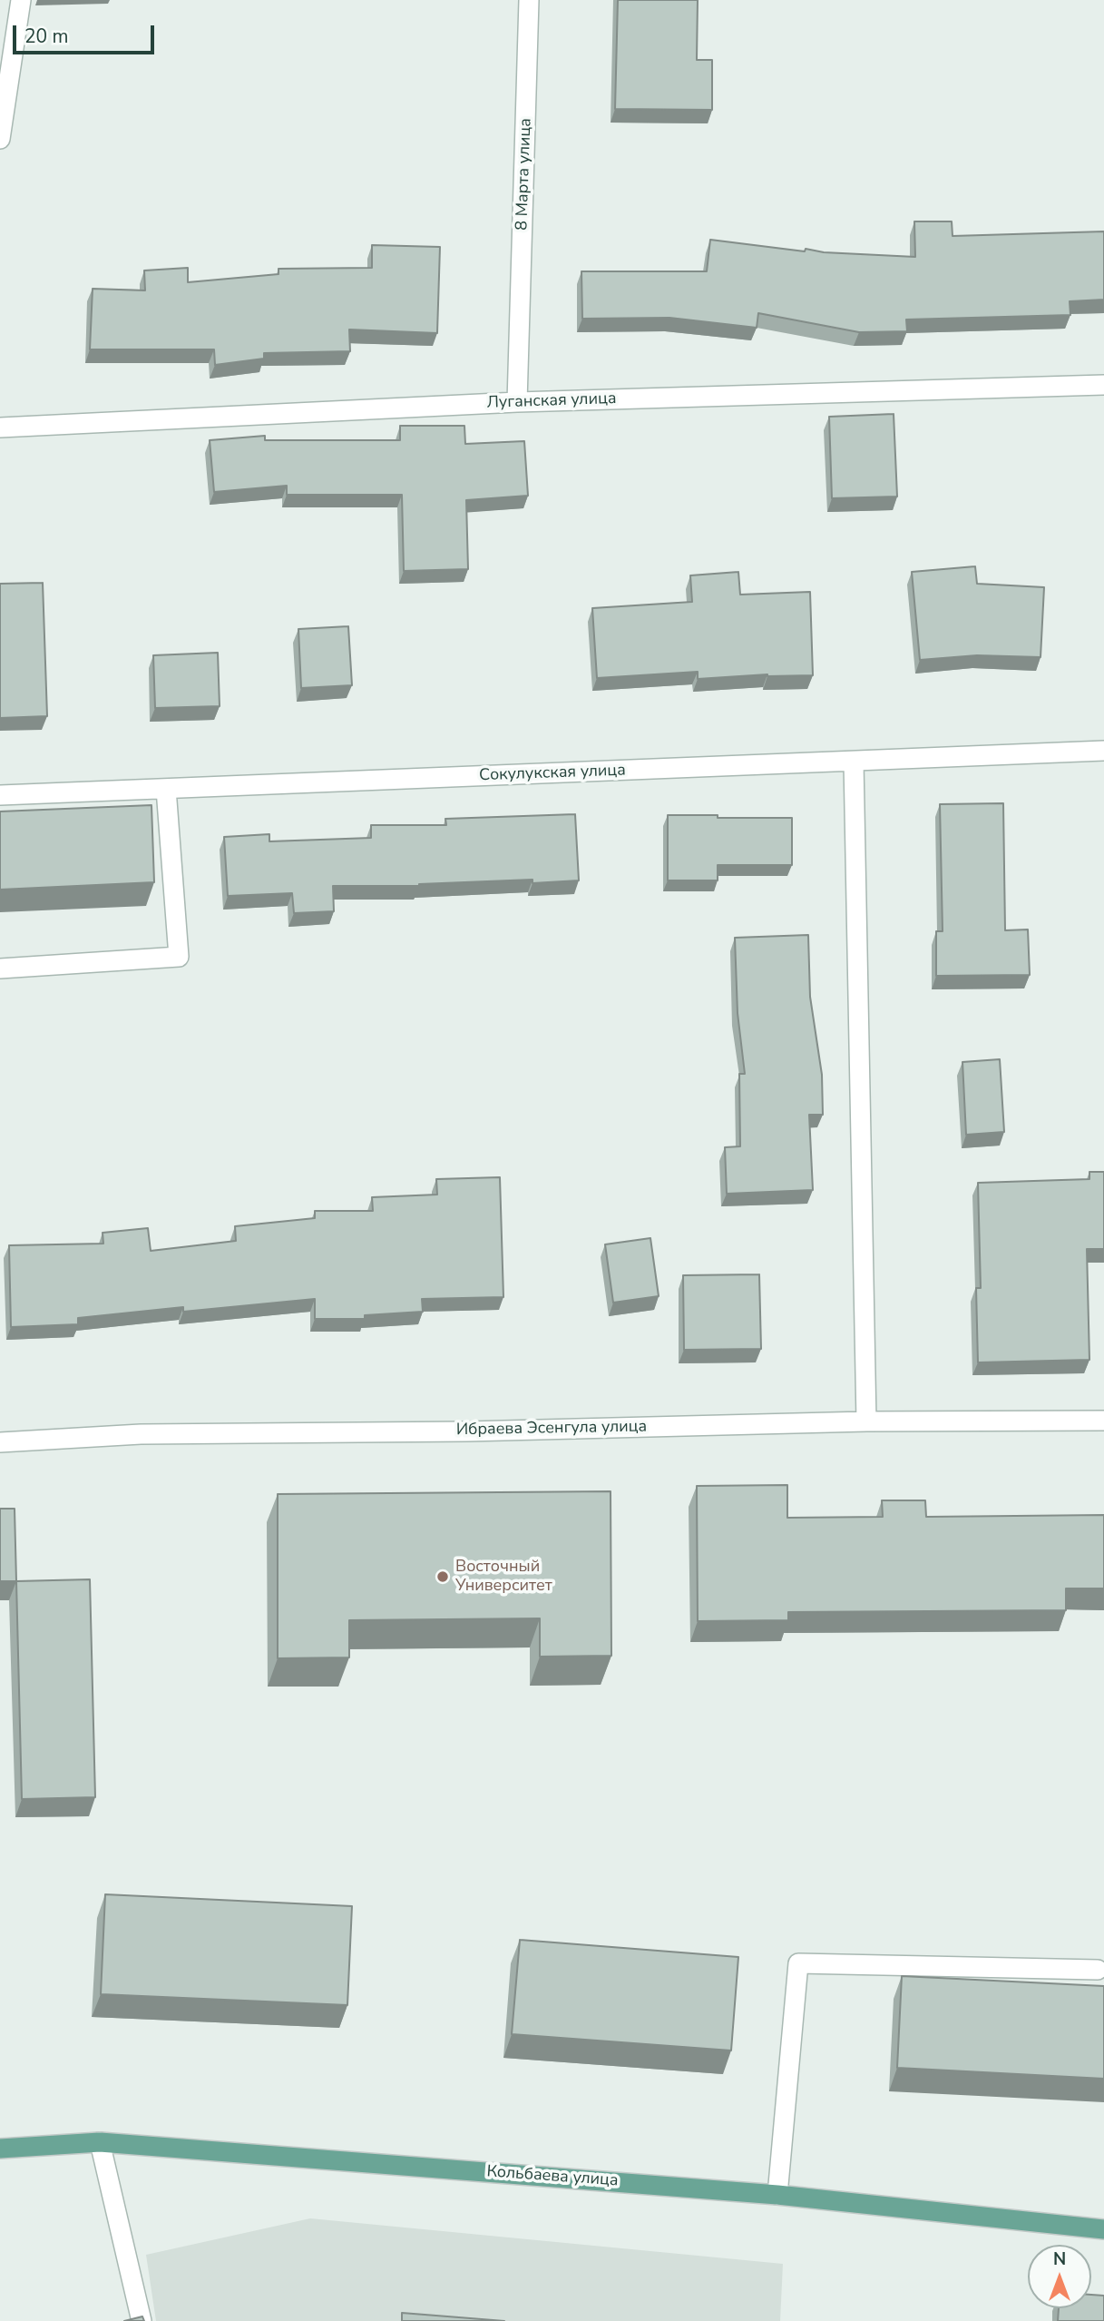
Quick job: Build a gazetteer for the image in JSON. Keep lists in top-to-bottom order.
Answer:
{
  "streets": {
    "main road": ["Кольбаева улица"],
    "street": [
      "8 Марта улица",
      "Луганская улица",
      "Сокулукская улица",
      "Ибраева Эсенгула улица"
    ]
  },
  "crossings": [
    ["8 Марта улица", "Луганская улица"]
  ],
  "places": ["Восточный Университет"],
  "scale_bar": "20 m",
  "north": "top"
}
